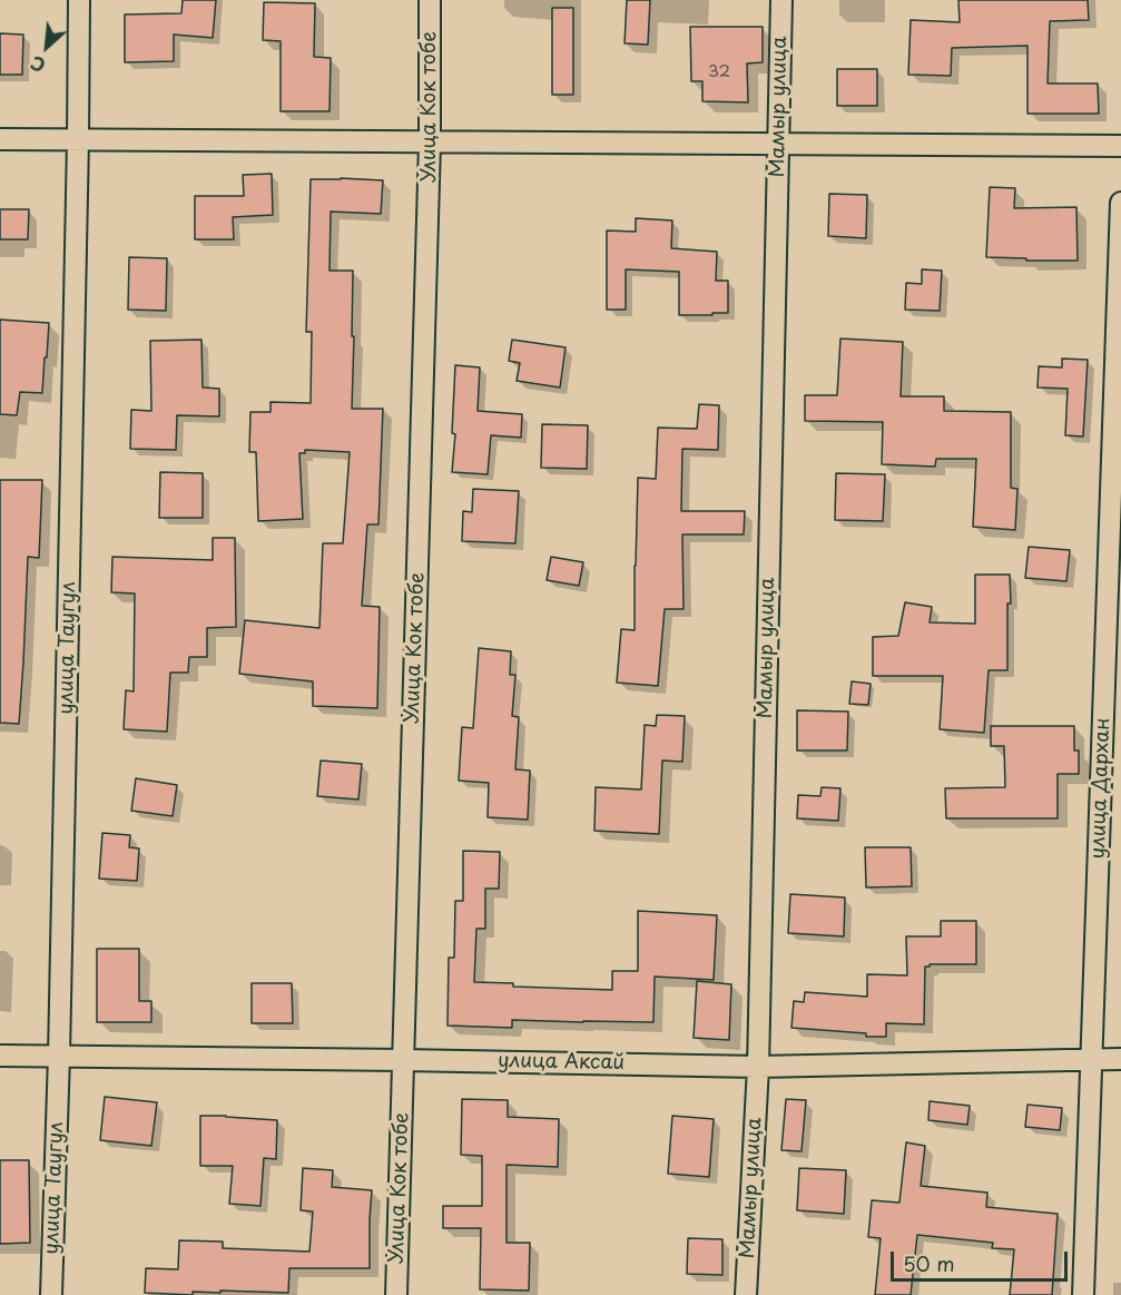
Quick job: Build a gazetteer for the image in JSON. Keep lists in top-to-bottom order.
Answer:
{
  "streets": {
    "street": [
      "Улица Кок тобе",
      "Мамыр улица",
      "улица Таугул",
      "улица Дархан",
      "улица Аксай"
    ]
  },
  "crossings": [
    ["Улица Кок тобе", "улица Аксай"],
    ["Мамыр улица", "улица Аксай"],
    ["улица Таугул", "улица Аксай"],
    ["улица Дархан", "улица Аксай"]
  ],
  "house_numbers": ["32"],
  "scale_bar": "50 m",
  "north": "bottom left"
}
